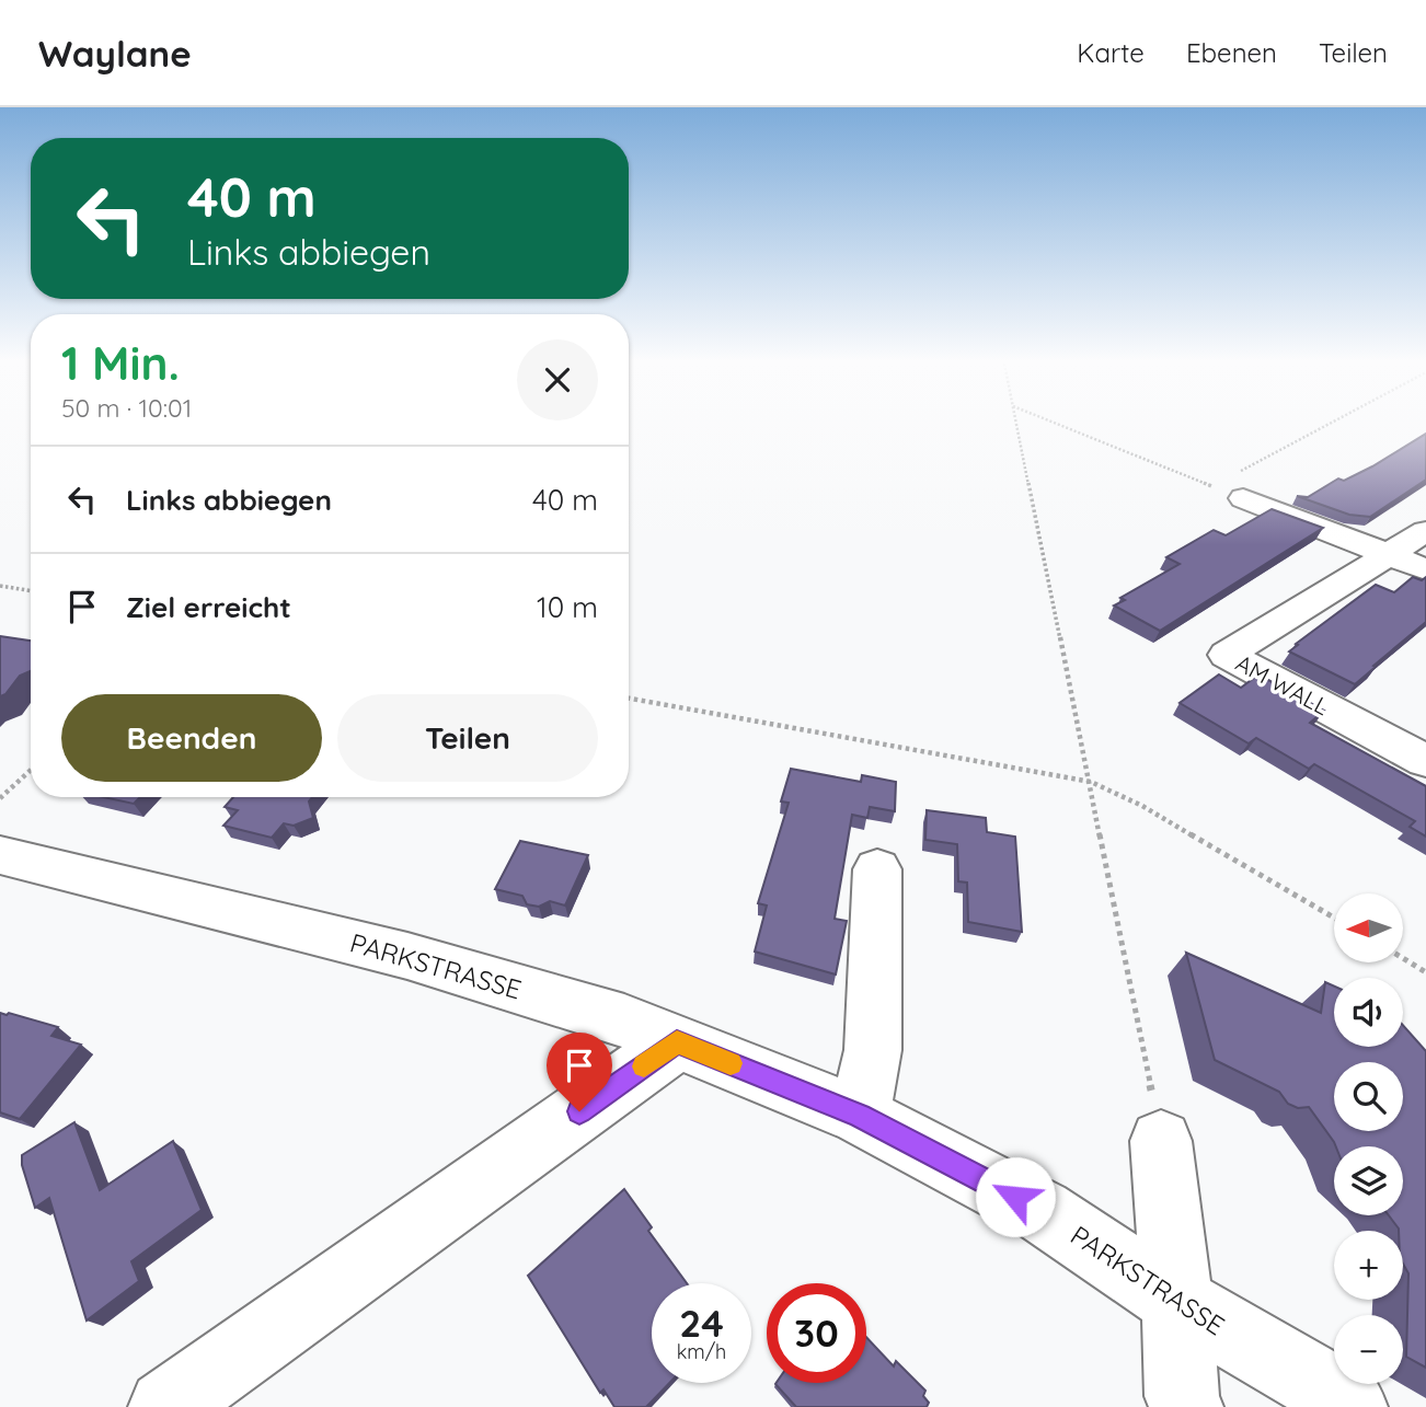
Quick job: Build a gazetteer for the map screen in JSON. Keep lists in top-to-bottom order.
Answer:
{
  "streets": {
    "street": ["AM WALL", "PARKSTRASSE"]
  },
  "north": "left",
  "page": {
    "header": "Waylane",
    "nav": ["Karte", "Ebenen", "Teilen"],
    "turn": ["40 m", "Links abbiegen"],
    "heading": ["1 Min.", "50 m · 10:01"],
    "list": [
      {
        "name": "Links abbiegen",
        "value": "40 m"
      },
      {
        "name": "Ziel erreicht",
        "value": "10 m"
      }
    ],
    "buttons": ["Beenden", "Teilen"],
    "map_buttons": ["+", "−"],
    "speed": "24 km/h",
    "limit": "30"
  }
}
